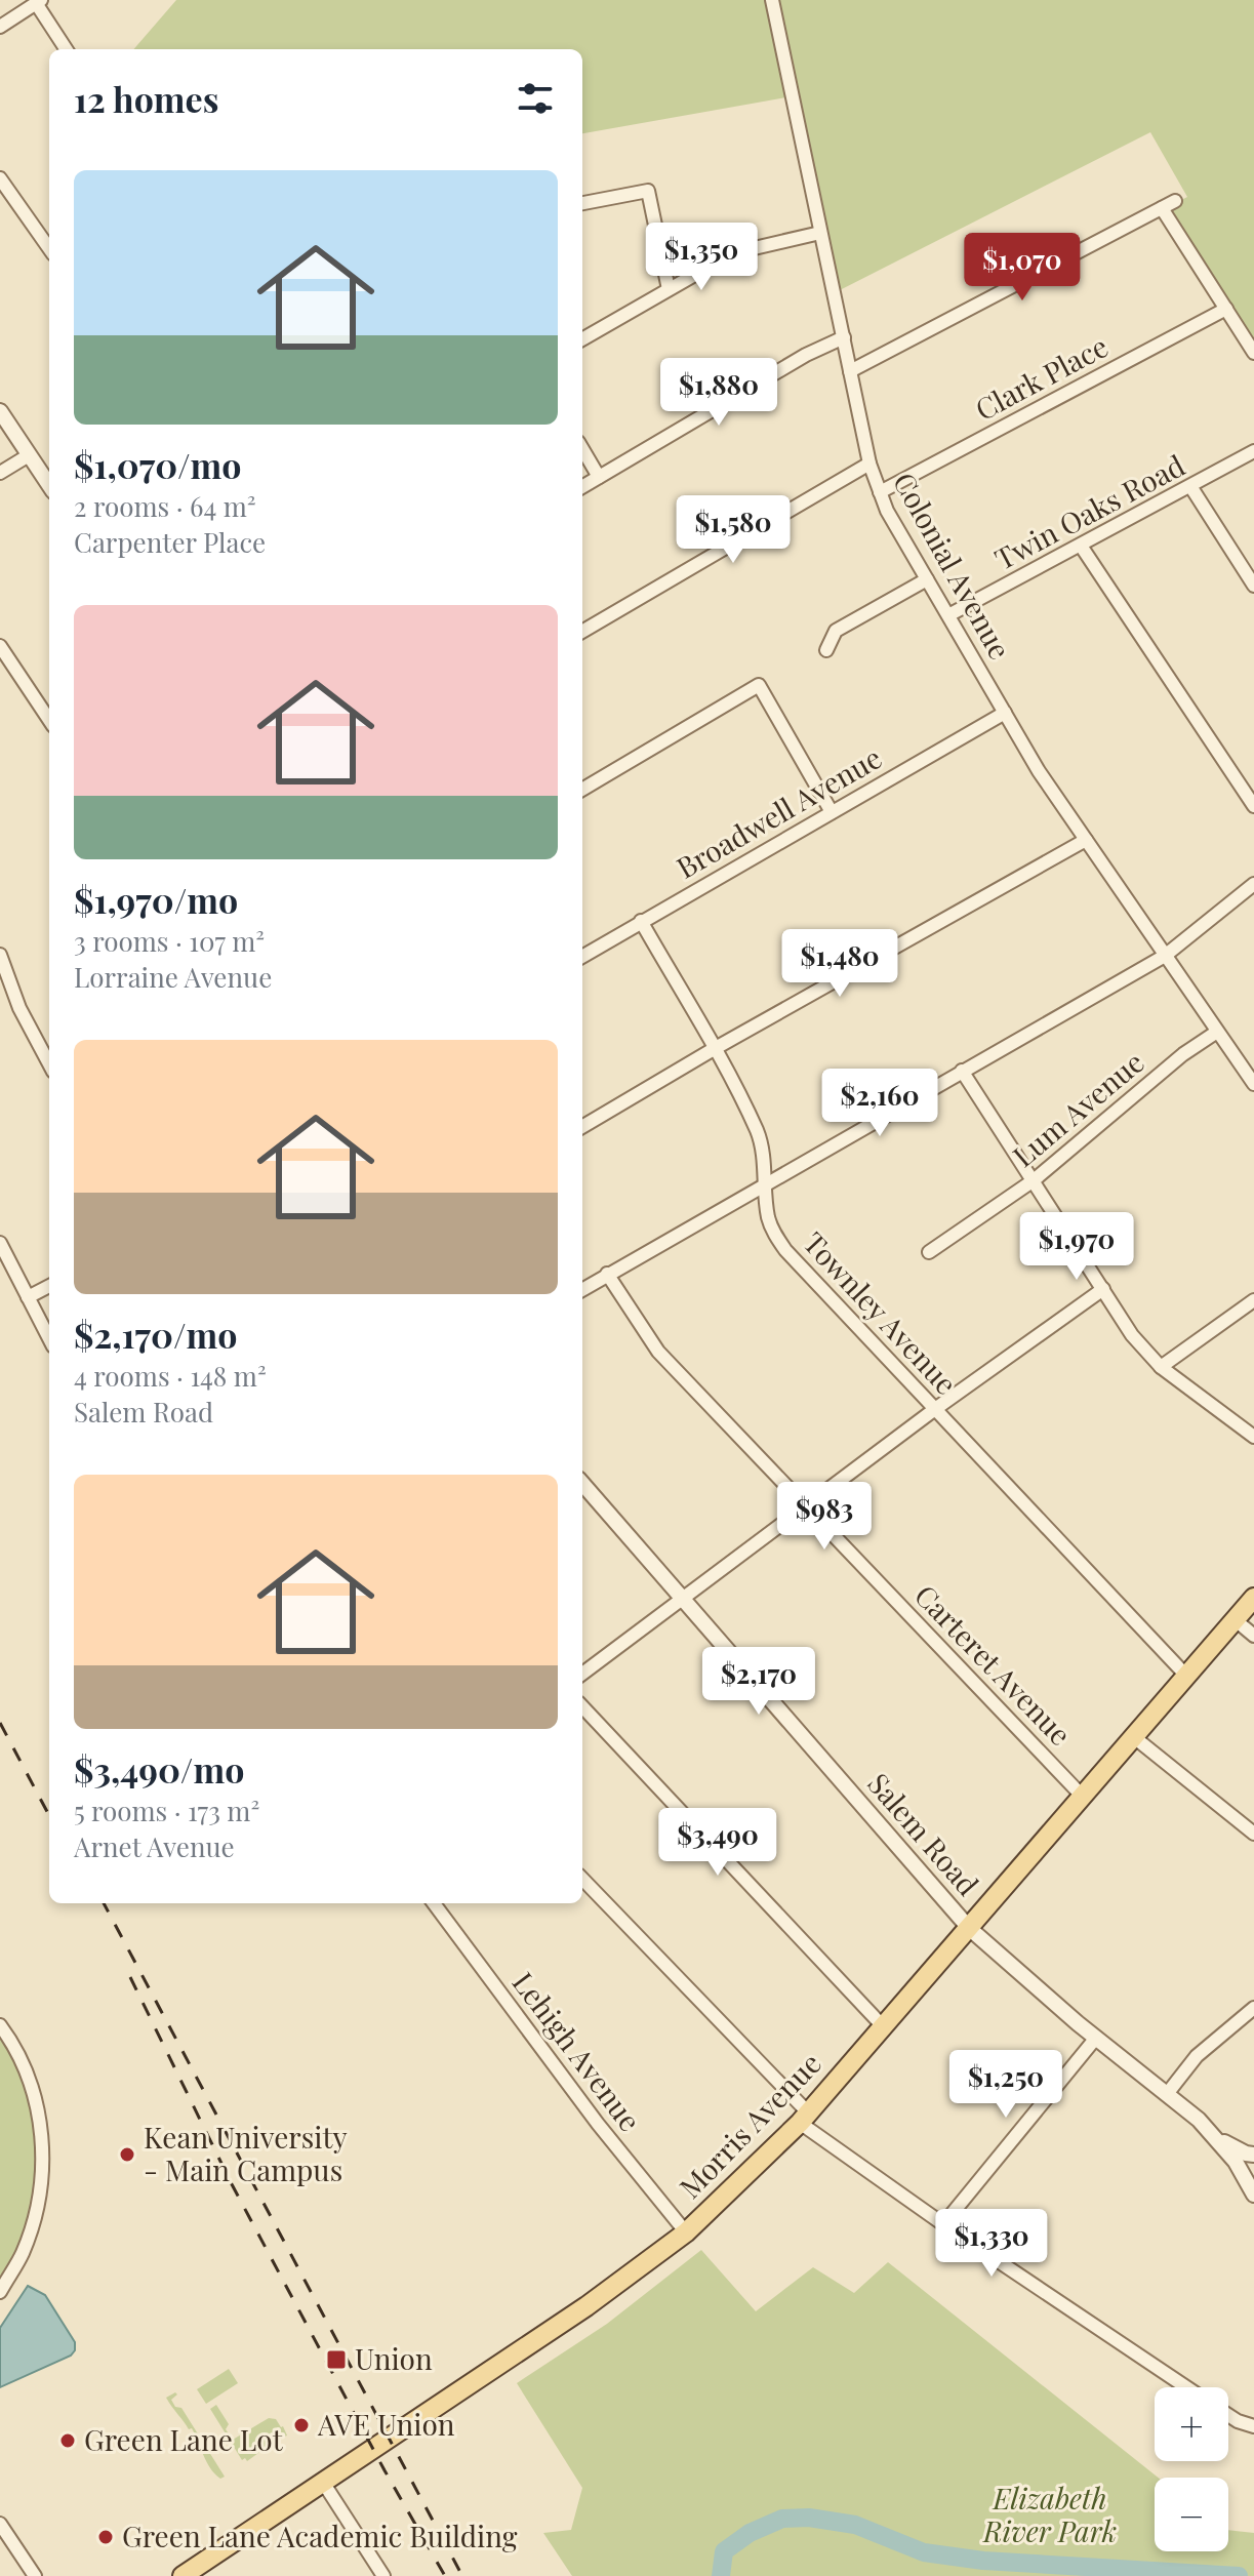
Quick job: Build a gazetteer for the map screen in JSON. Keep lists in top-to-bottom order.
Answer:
{
  "streets": {
    "main road": ["Morris Avenue"],
    "street": [
      "Clark Place",
      "Twin Oaks Road",
      "Colonial Avenue",
      "Broadwell Avenue",
      "Lum Avenue",
      "Townley Avenue",
      "Carteret Avenue",
      "Salem Road",
      "Lehigh Avenue"
    ]
  },
  "crossings": [
    ["Clark Place", "Colonial Avenue"],
    ["Twin Oaks Road", "Colonial Avenue"],
    ["Colonial Avenue", "Broadwell Avenue"],
    ["Colonial Avenue", "Lum Avenue"],
    ["Broadwell Avenue", "Townley Avenue"],
    ["Townley Avenue", "Morris Avenue"],
    ["Carteret Avenue", "Morris Avenue"],
    ["Salem Road", "Morris Avenue"],
    ["Lehigh Avenue", "Morris Avenue"]
  ],
  "parks": ["Elizabeth River Park"],
  "places": {
    "other": [
      "Kean University - Main Campus",
      "AVE Union",
      "Green Lane Lot",
      "Green Lane Academic Building"
    ],
    "transit": ["Union"]
  },
  "page": {
    "heading": "12 homes",
    "list": [
      {
        "name": "$1,070/mo",
        "note": "2 rooms · 64 m² · Carpenter Place"
      },
      {
        "name": "$1,970/mo",
        "note": "3 rooms · 107 m² · Lorraine Avenue"
      },
      {
        "name": "$2,170/mo",
        "note": "4 rooms · 148 m² · Salem Road"
      },
      {
        "name": "$3,490/mo",
        "note": "5 rooms · 173 m² · Arnet Avenue"
      }
    ],
    "price": [
      "$1,350",
      "$1,070",
      "$1,880",
      "$1,580",
      "$1,480",
      "$2,160",
      "$1,970",
      "$983",
      "$2,170",
      "$3,490",
      "$1,250",
      "$1,330"
    ],
    "map_buttons": ["+", "−"]
  }
}
